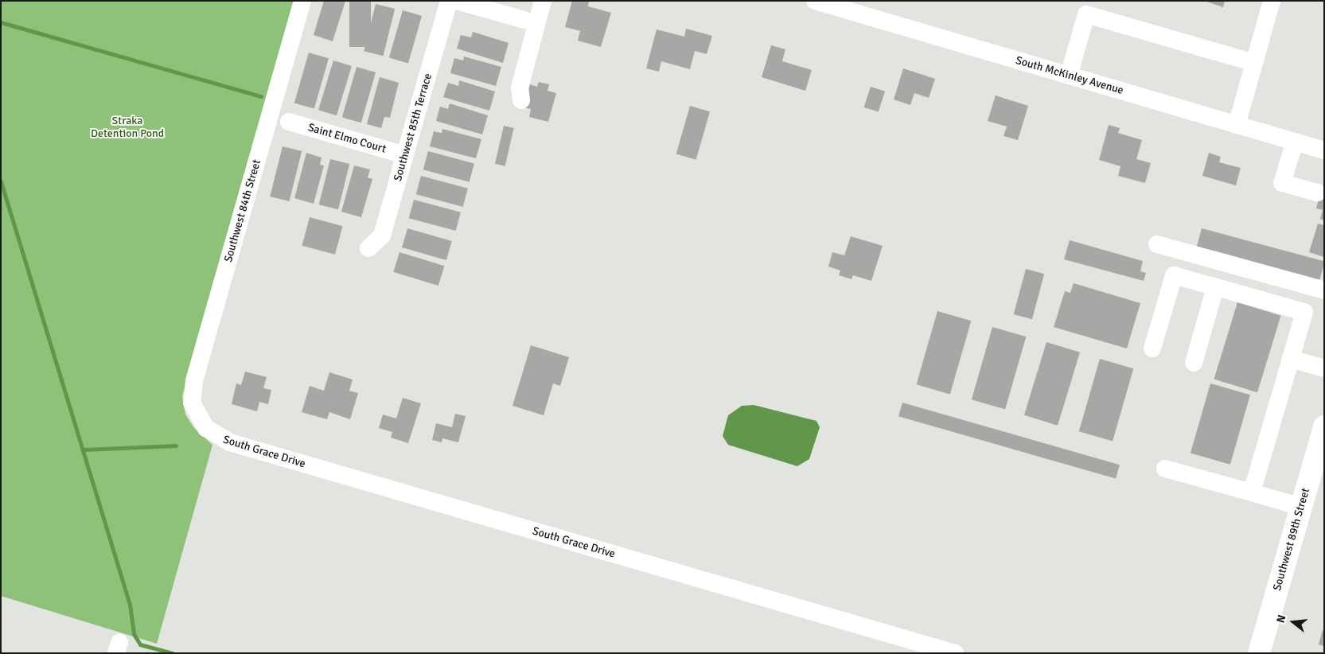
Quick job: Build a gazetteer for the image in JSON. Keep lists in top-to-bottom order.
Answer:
{
  "streets": {
    "main road": ["Southwest 89th Street"],
    "street": [
      "South McKinley Avenue",
      "Southwest 85th Terrace",
      "Saint Elmo Court",
      "Southwest 84th Street",
      "South Grace Drive"
    ]
  },
  "crossings": [
    ["Southwest 85th Terrace", "Saint Elmo Court"],
    ["Southwest 84th Street", "South Grace Drive"]
  ],
  "parks": ["Straka Detention Pond"],
  "north": "left"
}
